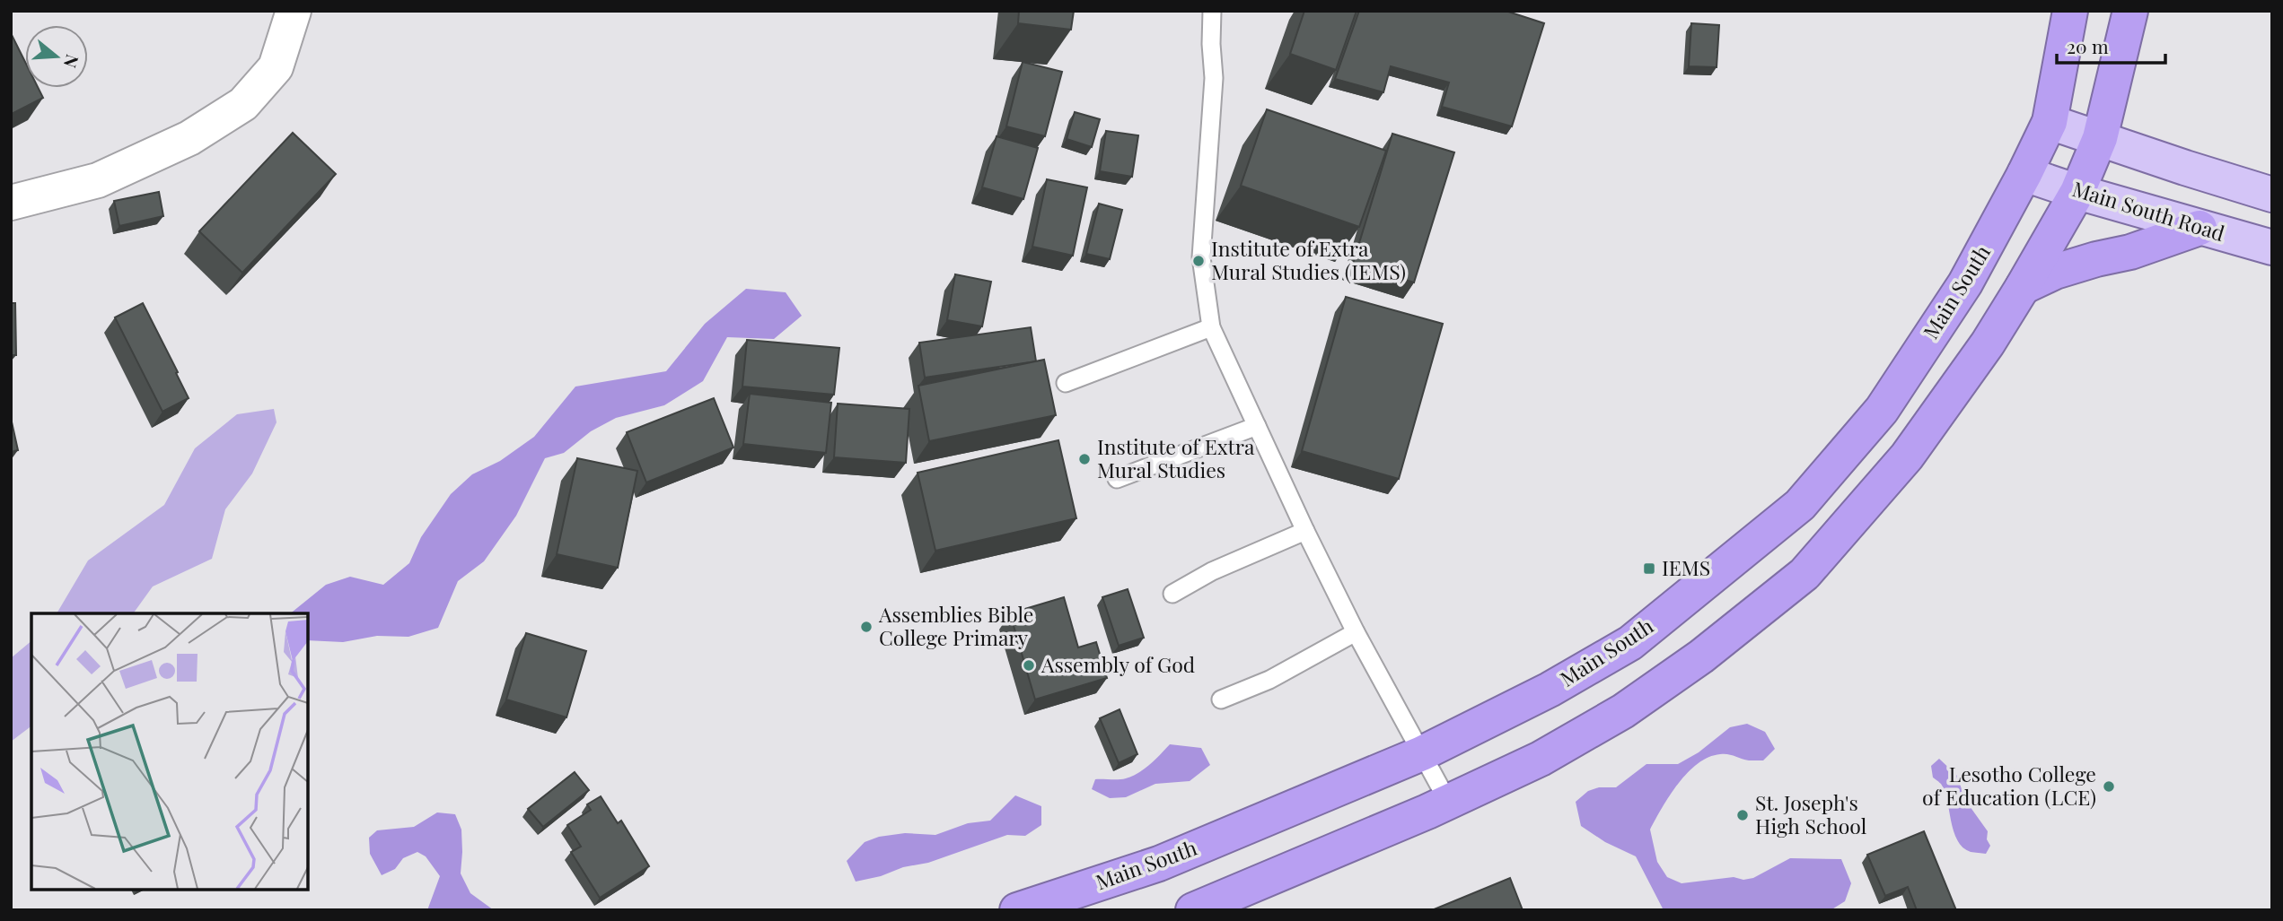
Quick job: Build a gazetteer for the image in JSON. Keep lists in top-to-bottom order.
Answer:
{
  "streets": {
    "highway": ["Main South"],
    "main road": ["Main South Road"]
  },
  "crossings": [
    ["Main South Road", "Main South"]
  ],
  "places": {
    "other": [
      "Institute of Extra Mural Studies (IEMS)",
      "Institute of Extra Mural Studies",
      "Assemblies Bible College Primary",
      "Assembly of God",
      "Lesotho College of Education (LCE)",
      "St. Joseph's High School"
    ],
    "transit": ["IEMS"]
  },
  "scale_bar": "20 m",
  "north": "right"
}
